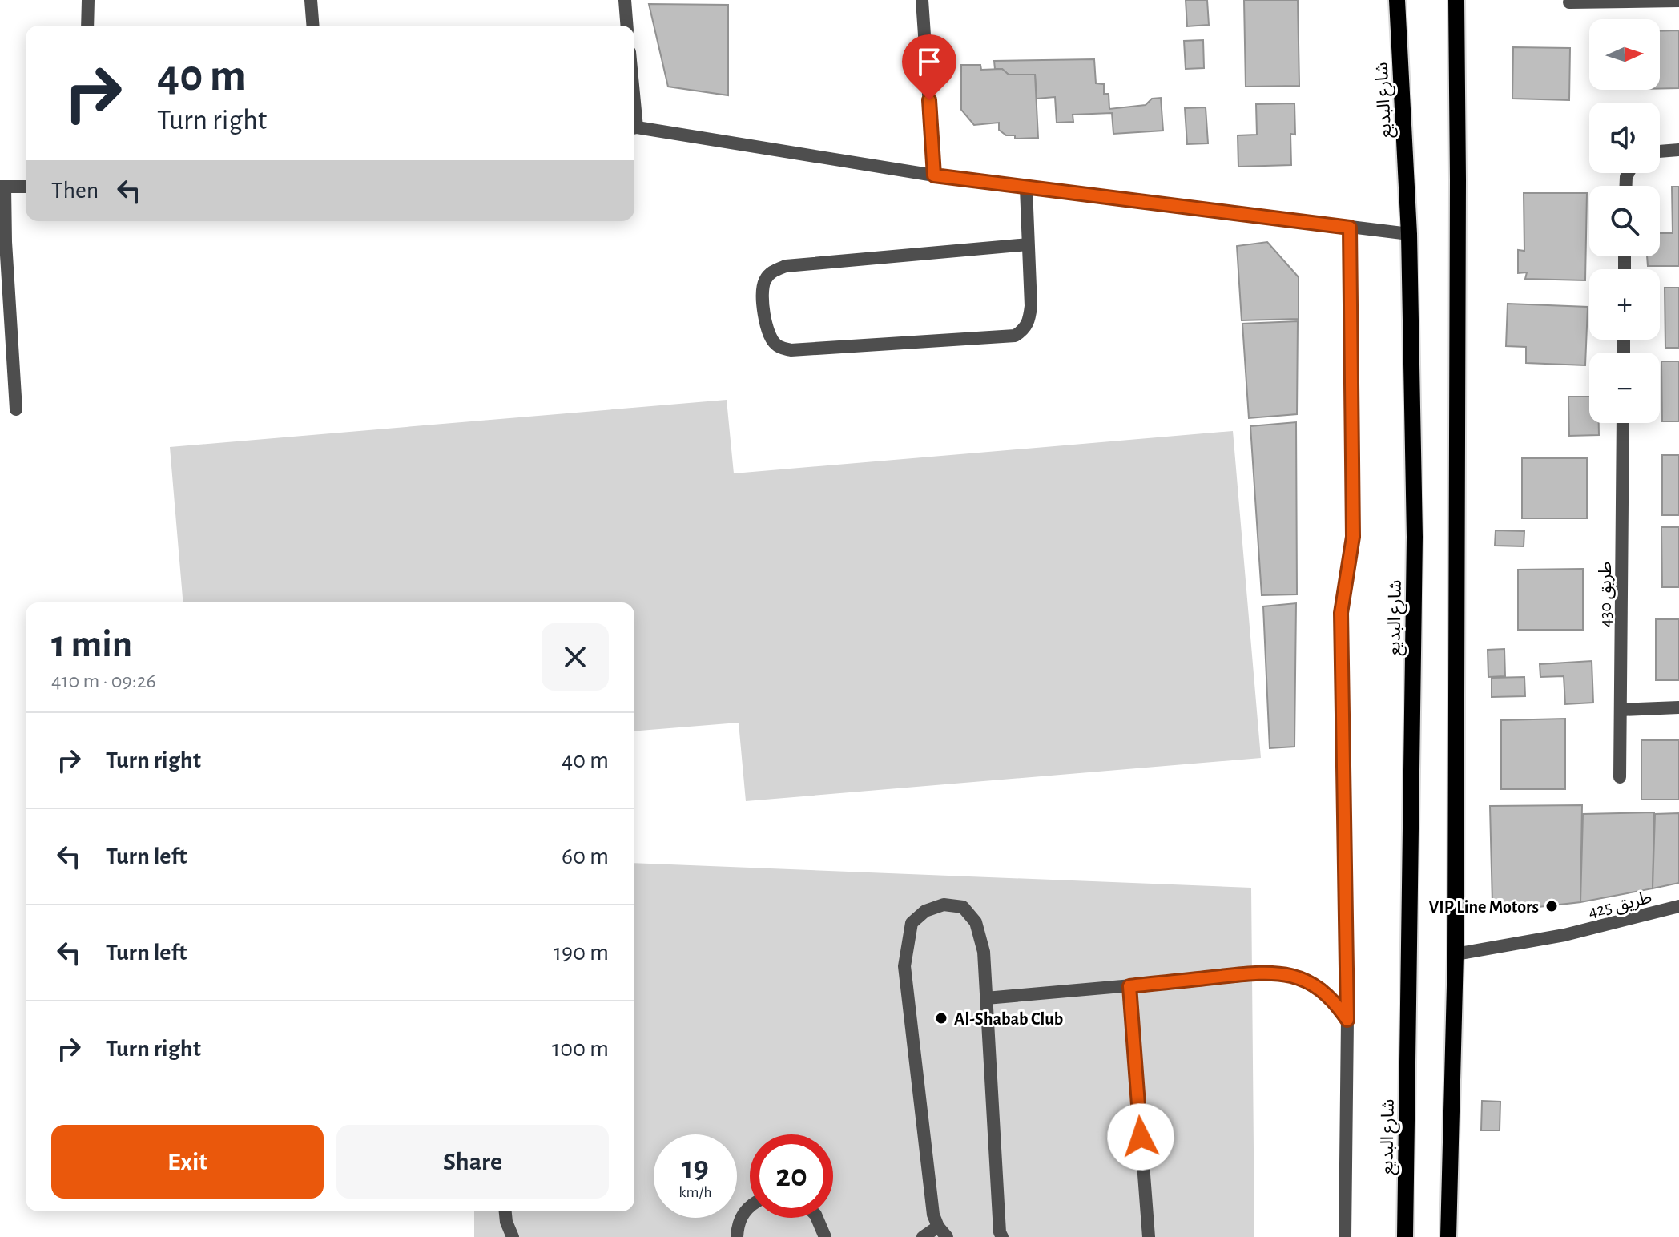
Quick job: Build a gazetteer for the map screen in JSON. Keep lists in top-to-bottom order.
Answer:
{
  "streets": {
    "main road": ["شارع البديع"],
    "street": ["طريق 430", "طريق 425"]
  },
  "places": ["VIP Line Motors", "Al-Shabab Club"],
  "north": "right",
  "page": {
    "map_buttons": ["+", "−"],
    "turn": ["40 m", "Turn right"],
    "then": "Then",
    "heading": ["1 min", "410 m · 09:26"],
    "list": [
      {
        "name": "Turn right",
        "value": "40 m"
      },
      {
        "name": "Turn left",
        "value": "60 m"
      },
      {
        "name": "Turn left",
        "value": "190 m"
      },
      {
        "name": "Turn right",
        "value": "100 m"
      }
    ],
    "buttons": ["Exit", "Share"],
    "speed": "19 km/h",
    "limit": "20"
  }
}
